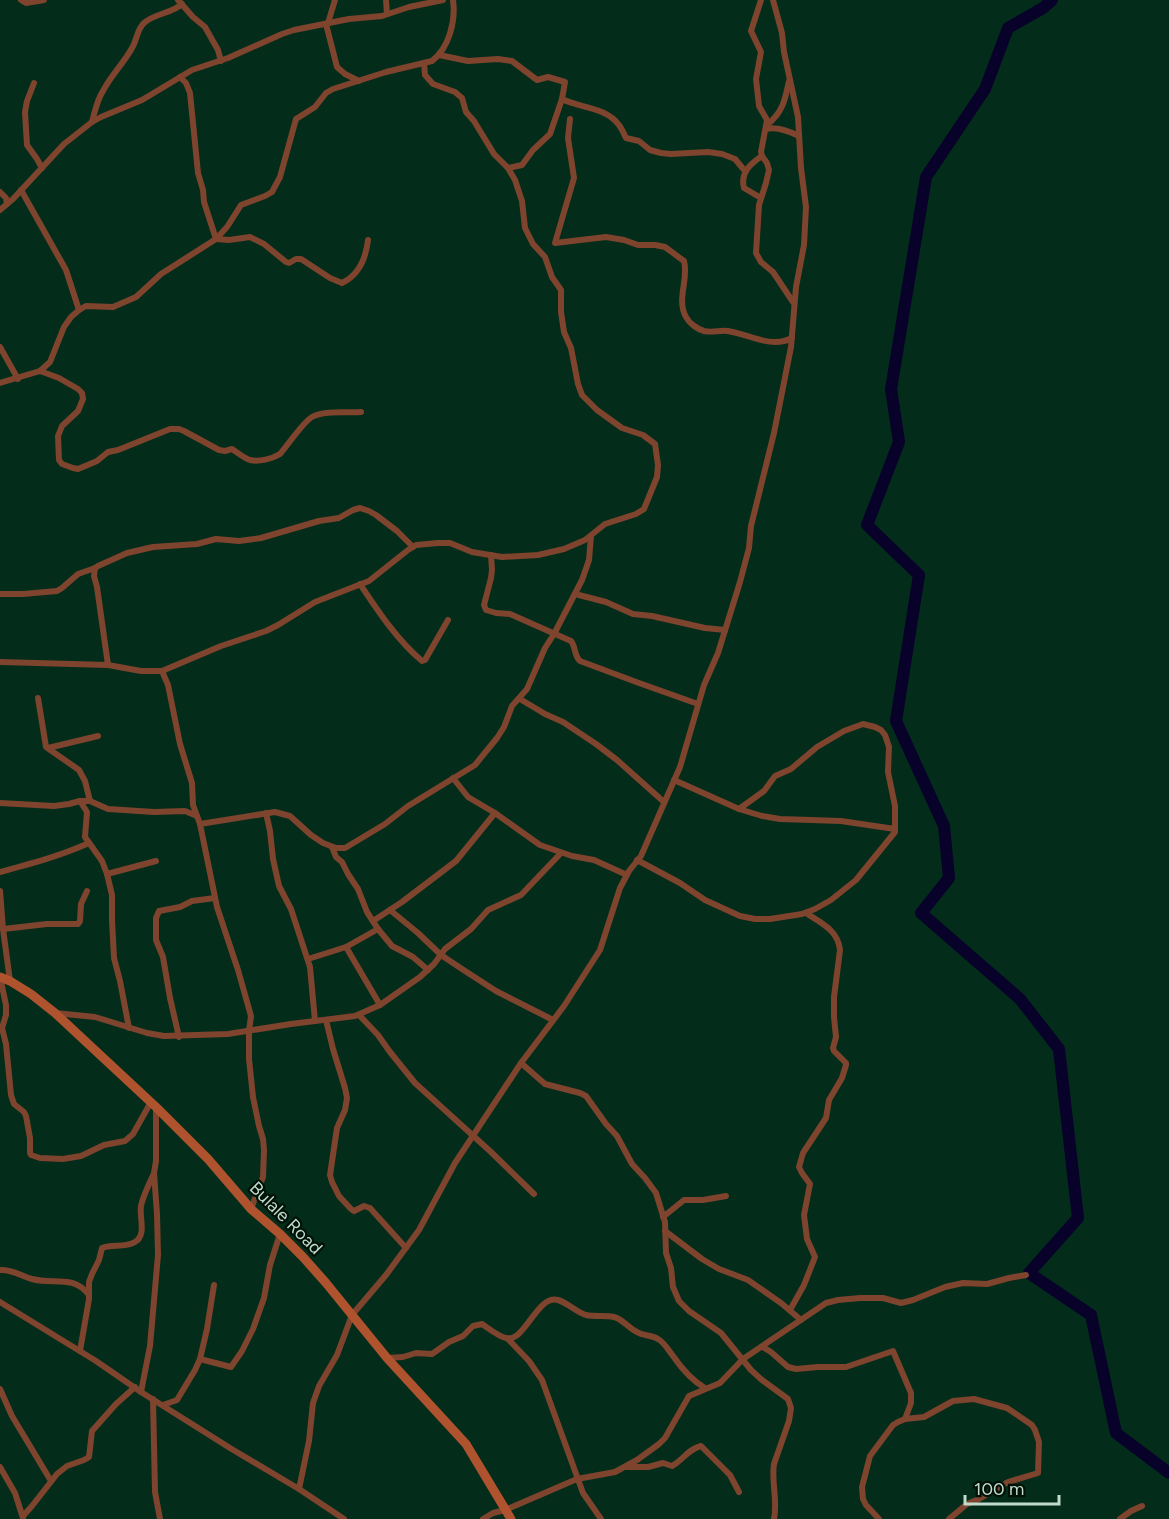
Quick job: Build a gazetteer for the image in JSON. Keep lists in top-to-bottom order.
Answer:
{
  "streets": {
    "street": ["Bulale Road"]
  },
  "scale_bar": "100 m"
}
